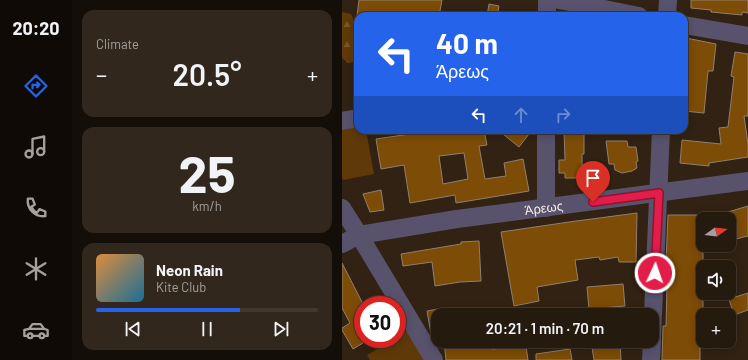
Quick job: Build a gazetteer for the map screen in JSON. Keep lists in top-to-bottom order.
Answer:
{
  "streets": {
    "street": ["Άρεως"]
  },
  "north": "right",
  "page": {
    "tabs": "20:20",
    "tile": [
      "Climate",
      ["25", "km/h"]
    ],
    "turn": ["40 m", "Άρεως"],
    "heat": ["−", "20.5°", "+"],
    "map_buttons": "+",
    "song": ["Neon Rain", "Kite Club"],
    "limit": "30",
    "trip": "20:21 · 1 min · 70 m"
  }
}
